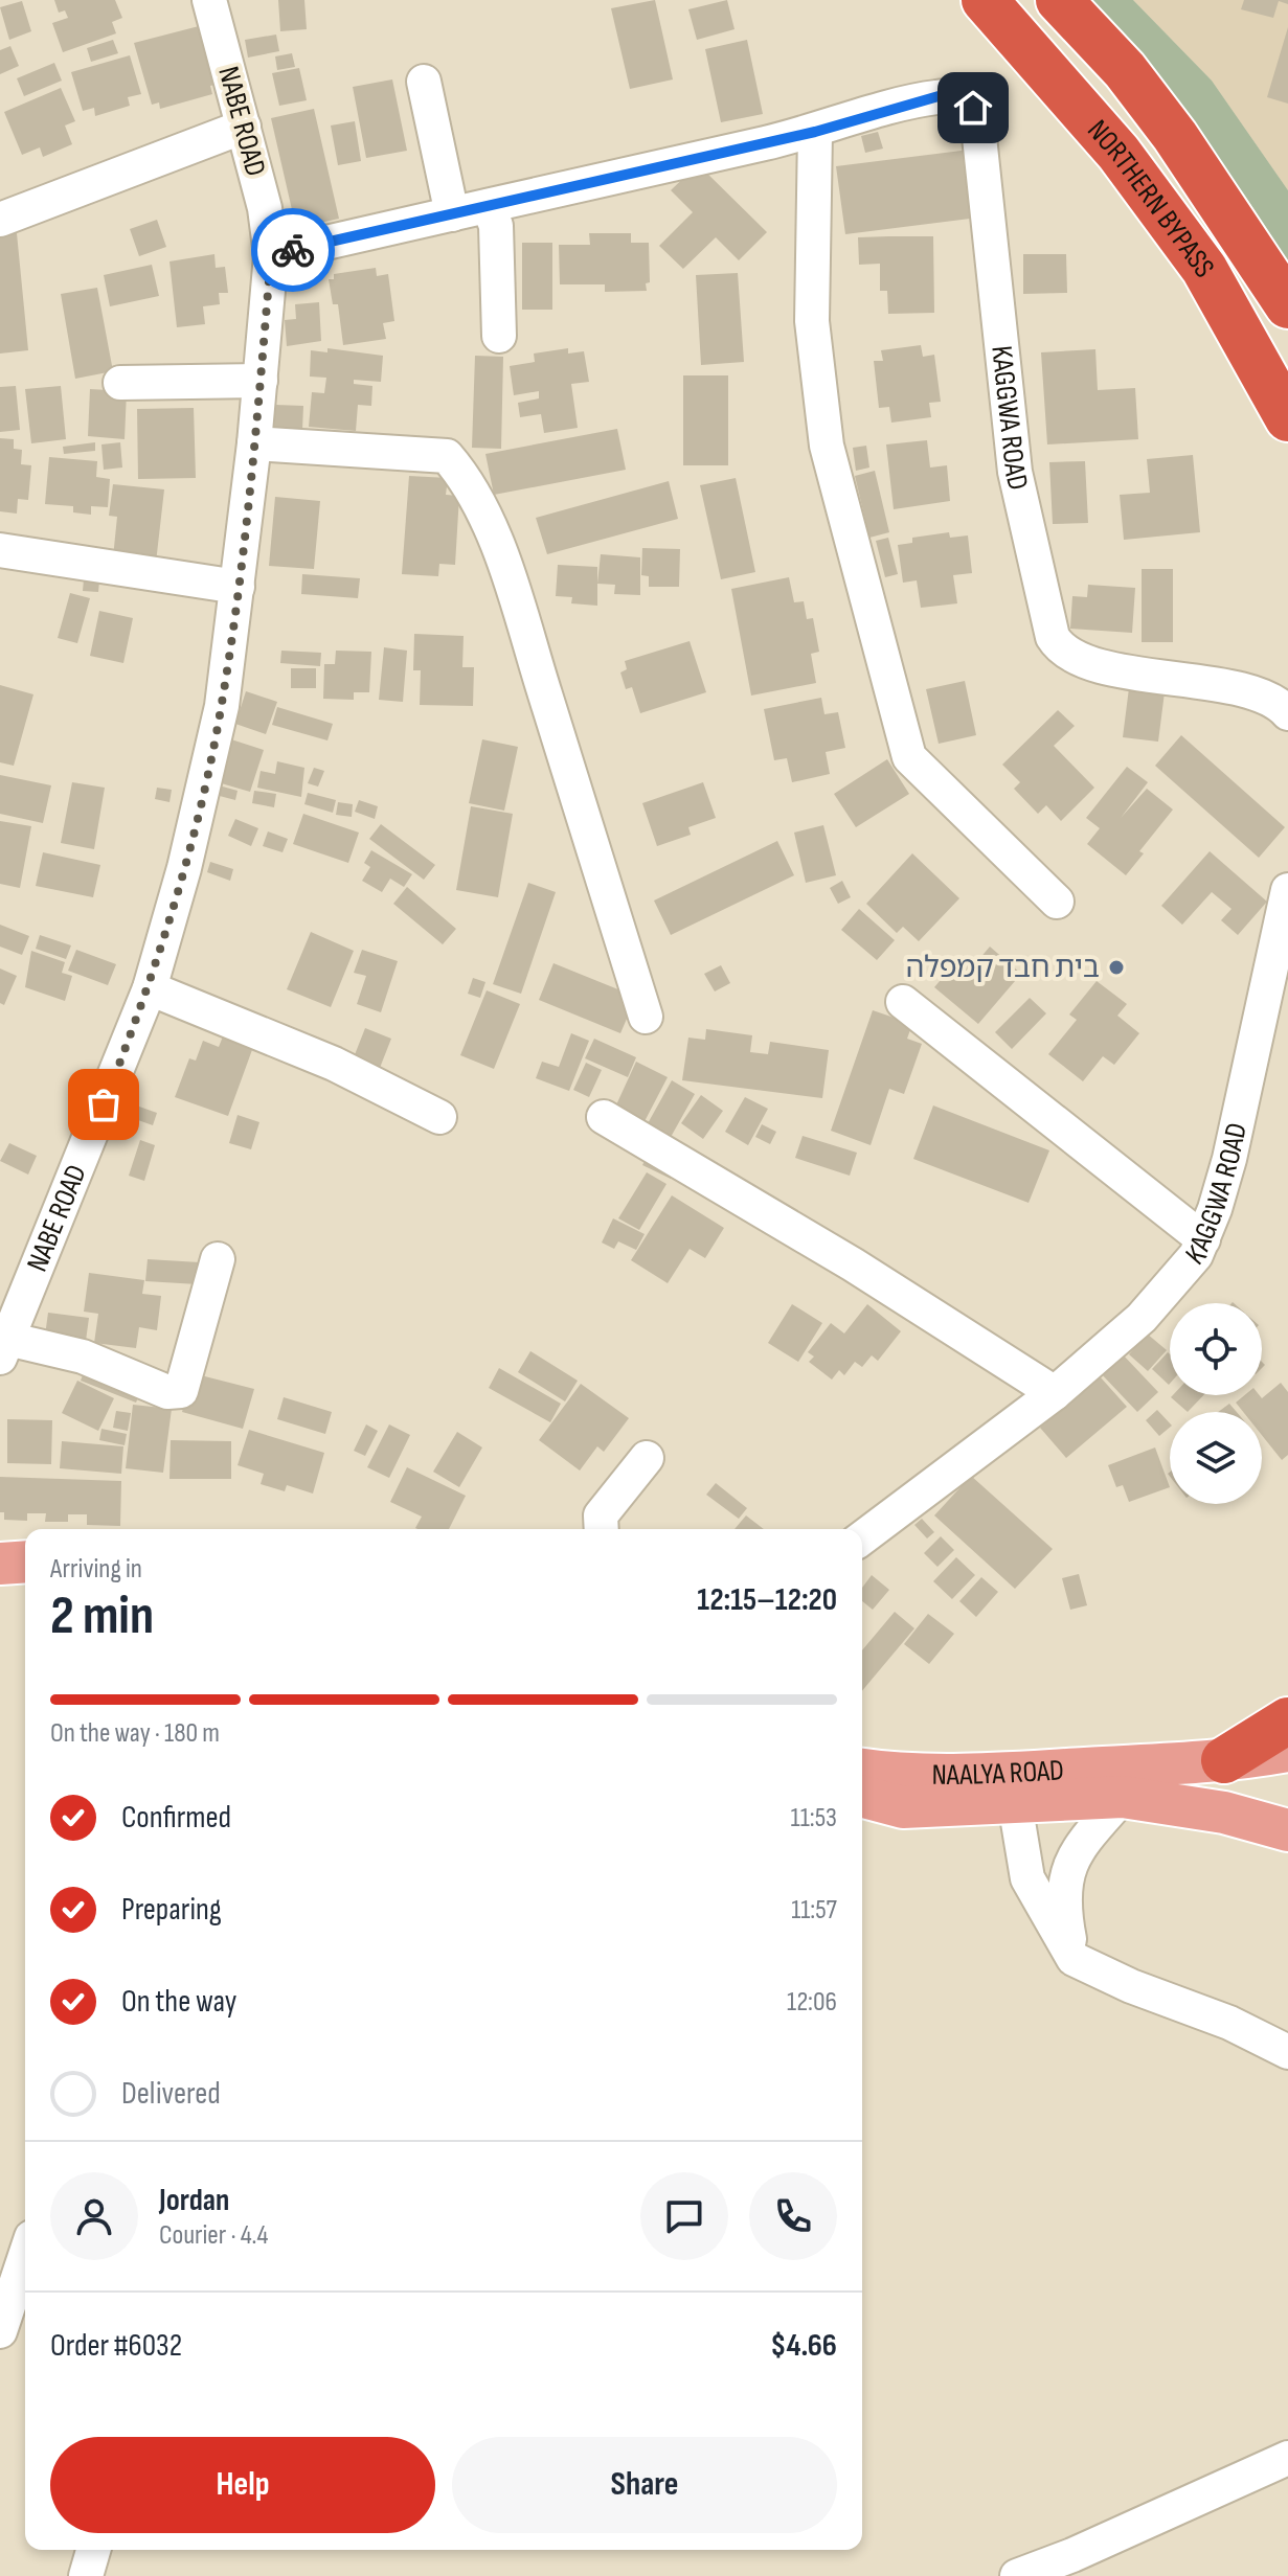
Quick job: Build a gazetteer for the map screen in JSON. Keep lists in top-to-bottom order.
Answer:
{
  "streets": {
    "highway": ["NORTHERN BYPASS"],
    "main road": ["NAALYA ROAD"],
    "street": ["NABE ROAD", "KAGGWA ROAD"]
  },
  "places": ["בית חבד קמפלה"],
  "page": {
    "heading": ["2 min", "Arriving in", "12:15–12:20"],
    "panel": [
      "Jordan",
      "Courier · 4.4",
      "Order #6032",
      "$4.66"
    ],
    "bar": "On the way · 180 m",
    "list": [
      ["Confirmed", "11:53"],
      ["Preparing", "11:57"],
      ["On the way", "12:06"],
      "Delivered"
    ],
    "buttons": ["Help", "Share"]
  }
}
